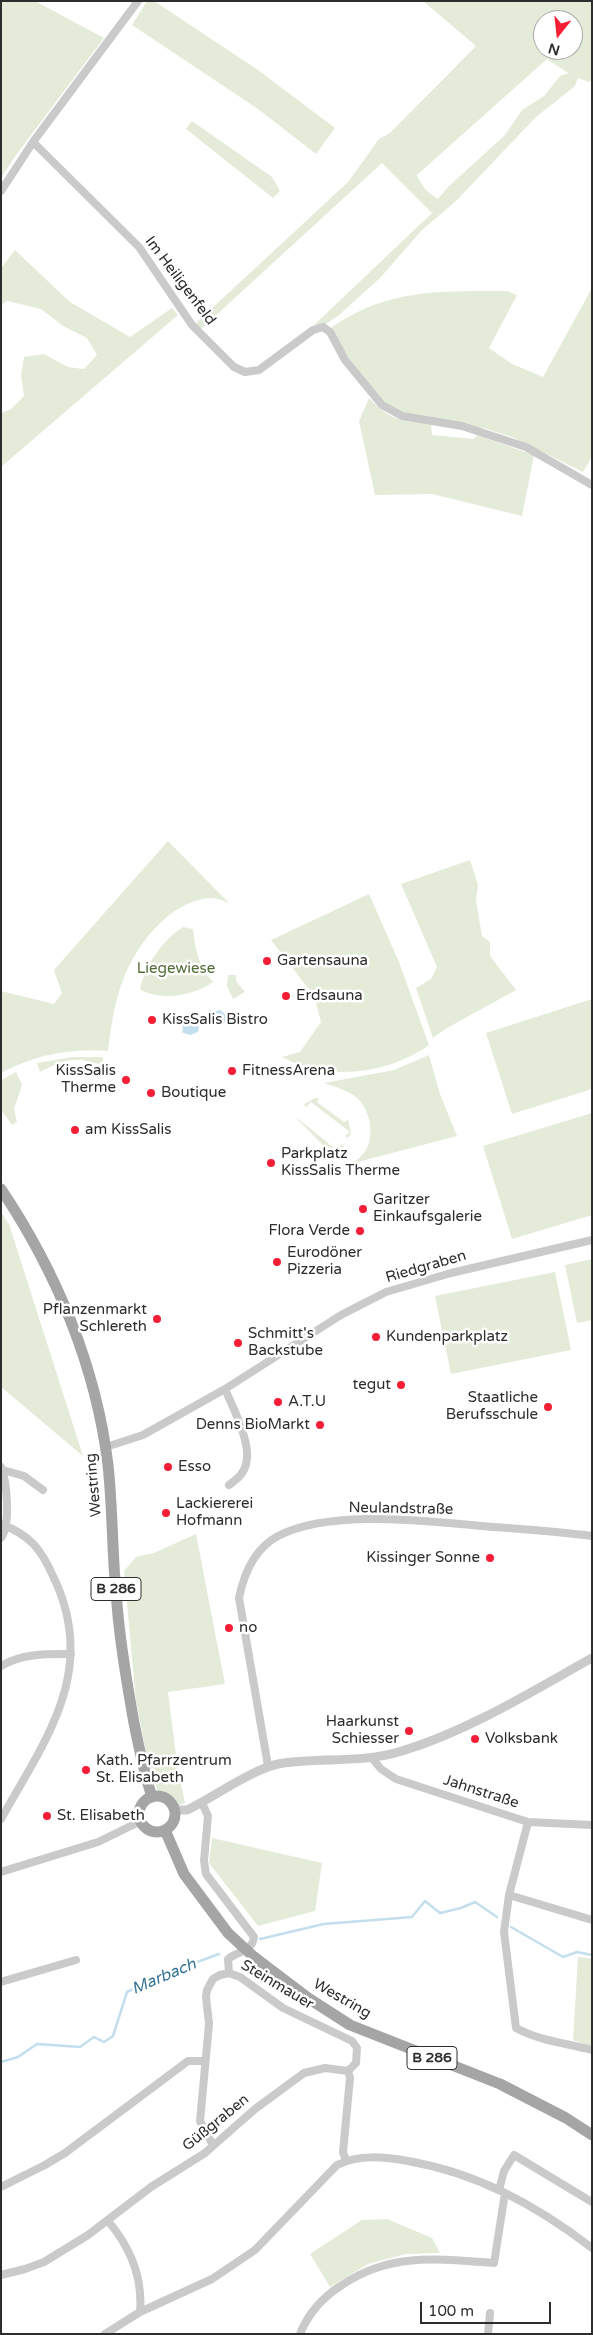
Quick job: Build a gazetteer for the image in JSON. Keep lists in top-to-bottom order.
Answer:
{
  "streets": {
    "main road": ["Westring", "B 286"],
    "street": [
      "Im Heiligenfeld",
      "Riedgraben",
      "Neulandstraße",
      "Jahnstraße",
      "Steinmauer",
      "Güßgraben"
    ]
  },
  "crossings": [
    ["Riedgraben", "Westring"],
    ["Steinmauer", "Güßgraben"]
  ],
  "water": ["Marbach"],
  "parks": ["Liegewiese"],
  "places": [
    "Gartensauna",
    "Erdsauna",
    "KissSalis Bistro",
    "FitnessArena",
    "KissSalis Therme",
    "Boutique",
    "am KissSalis",
    "Parkplatz KissSalis Therme",
    "Garitzer Einkaufsgalerie",
    "Flora Verde",
    "Eurodöner Pizzeria",
    "Pflanzenmarkt Schlereth",
    "Kundenparkplatz",
    "Schmitt's Backstube",
    "tegut",
    "A.T.U",
    "Staatliche Berufsschule",
    "Denns BioMarkt",
    "Esso",
    "Lackiererei Hofmann",
    "Kissinger Sonne",
    "no",
    "Haarkunst Schiesser",
    "Volksbank",
    "Kath. Pfarrzentrum St. Elisabeth",
    "St. Elisabeth"
  ],
  "scale_bar": "100 m",
  "north": "bottom"
}
